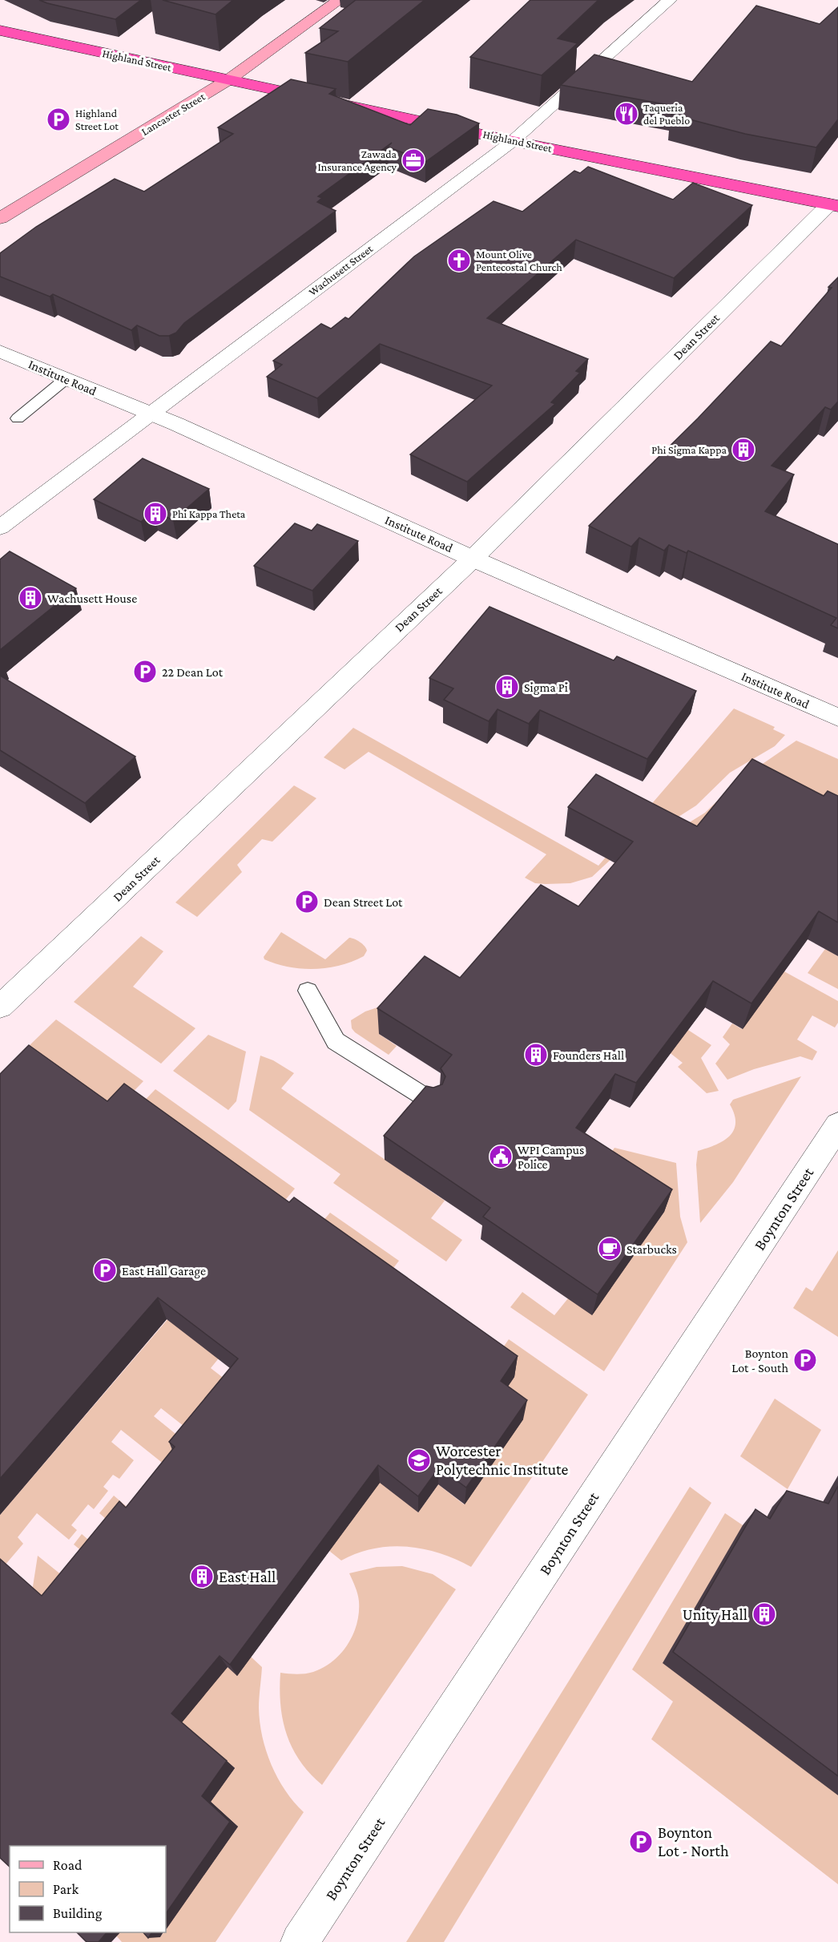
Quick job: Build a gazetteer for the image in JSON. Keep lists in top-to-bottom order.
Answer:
{
  "streets": {
    "highway": ["Highland Street"],
    "main road": ["Lancaster Street"],
    "street": [
      "Wachusett Street",
      "Dean Street",
      "Institute Road",
      "Boynton Street"
    ]
  },
  "crossings": [
    ["Highland Street", "Lancaster Street"],
    ["Highland Street", "Wachusett Street"],
    ["Highland Street", "Dean Street"],
    ["Wachusett Street", "Institute Road"],
    ["Dean Street", "Institute Road"]
  ],
  "places": {
    "restaurant": ["Taqueria del Pueblo"],
    "parking": [
      "Highland Street Lot",
      "22 Dean Lot",
      "Dean Street Lot",
      "East Hall Garage",
      "Boynton Lot - South",
      "Boynton Lot - North"
    ],
    "office": ["Zawada Insurance Agency"],
    "church": ["Mount Olive Pentecostal Church"],
    "building": [
      "Phi Sigma Kappa",
      "Phi Kappa Theta",
      "Wachusett House",
      "Sigma Pi",
      "Founders Hall",
      "East Hall",
      "Unity Hall"
    ],
    "public building": ["WPI Campus Police"],
    "cafe": ["Starbucks"],
    "school or university": ["Worcester Polytechnic Institute"]
  },
  "legend": ["Road", "Park", "Building"]
}
